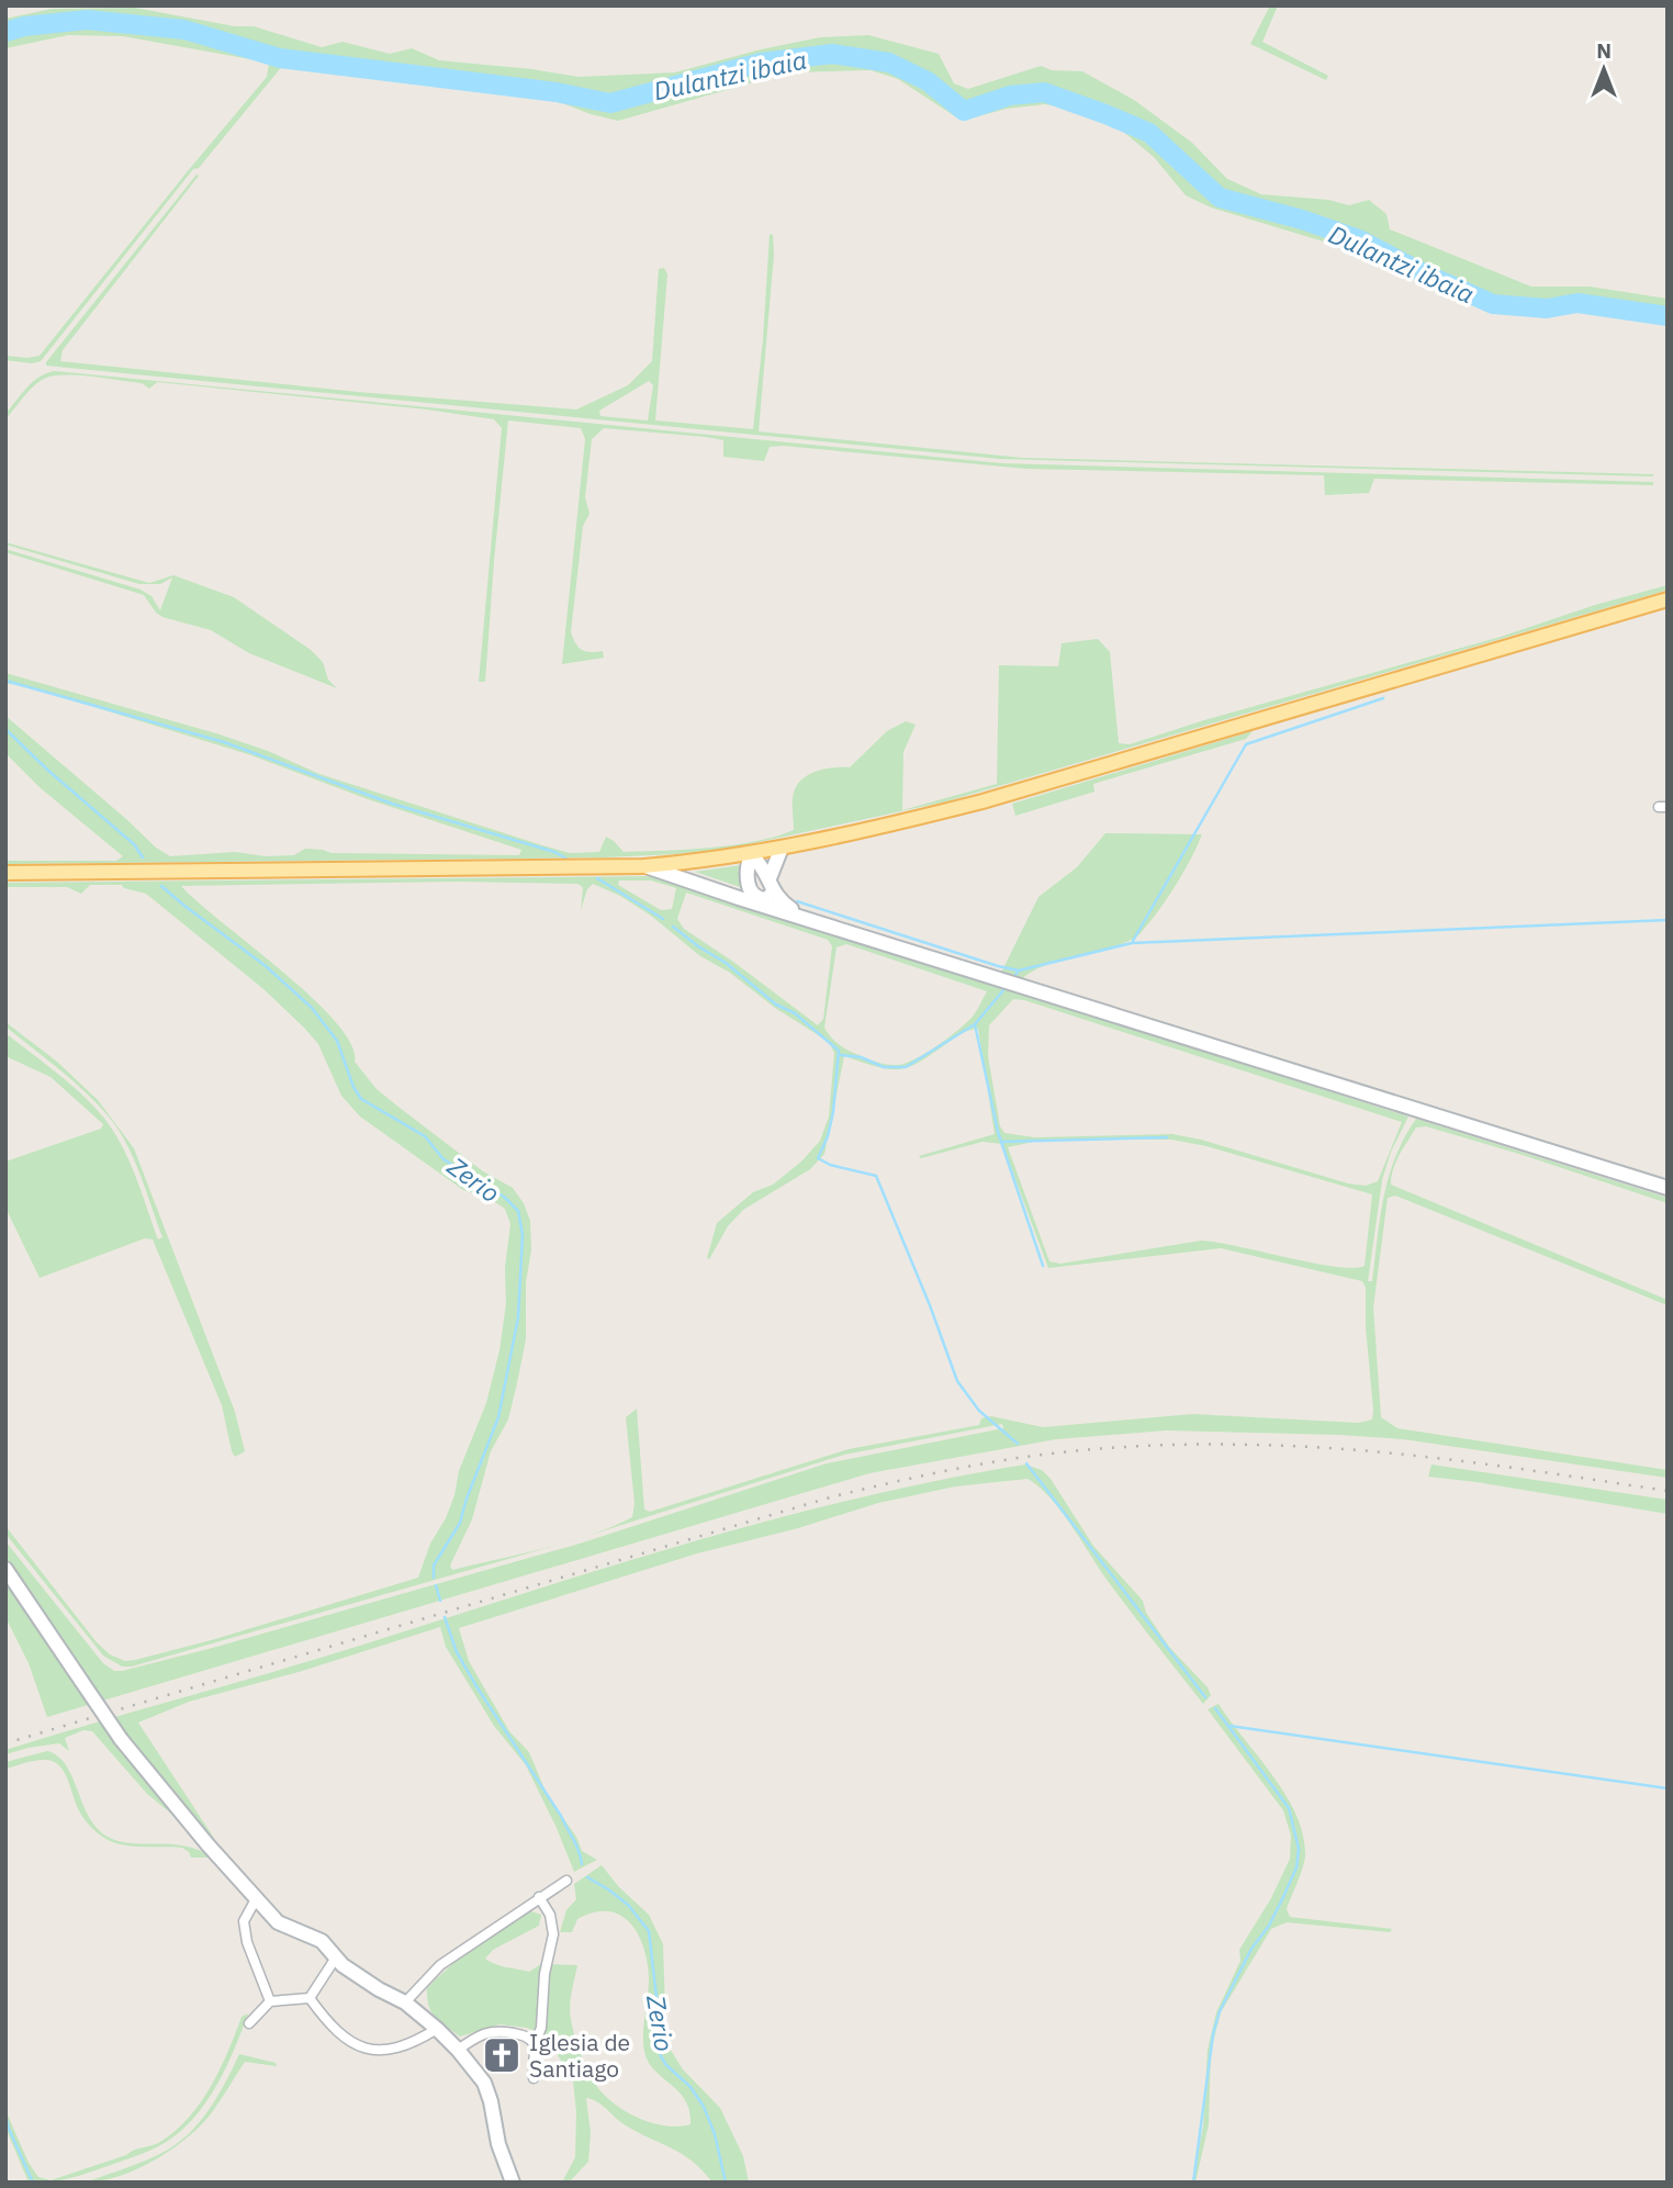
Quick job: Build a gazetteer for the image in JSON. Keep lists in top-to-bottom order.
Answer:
{
  "water": ["Dulantzi ibaia", "Zerio"],
  "places": {
    "church": ["Iglesia de Santiago"]
  },
  "north": "top"
}
